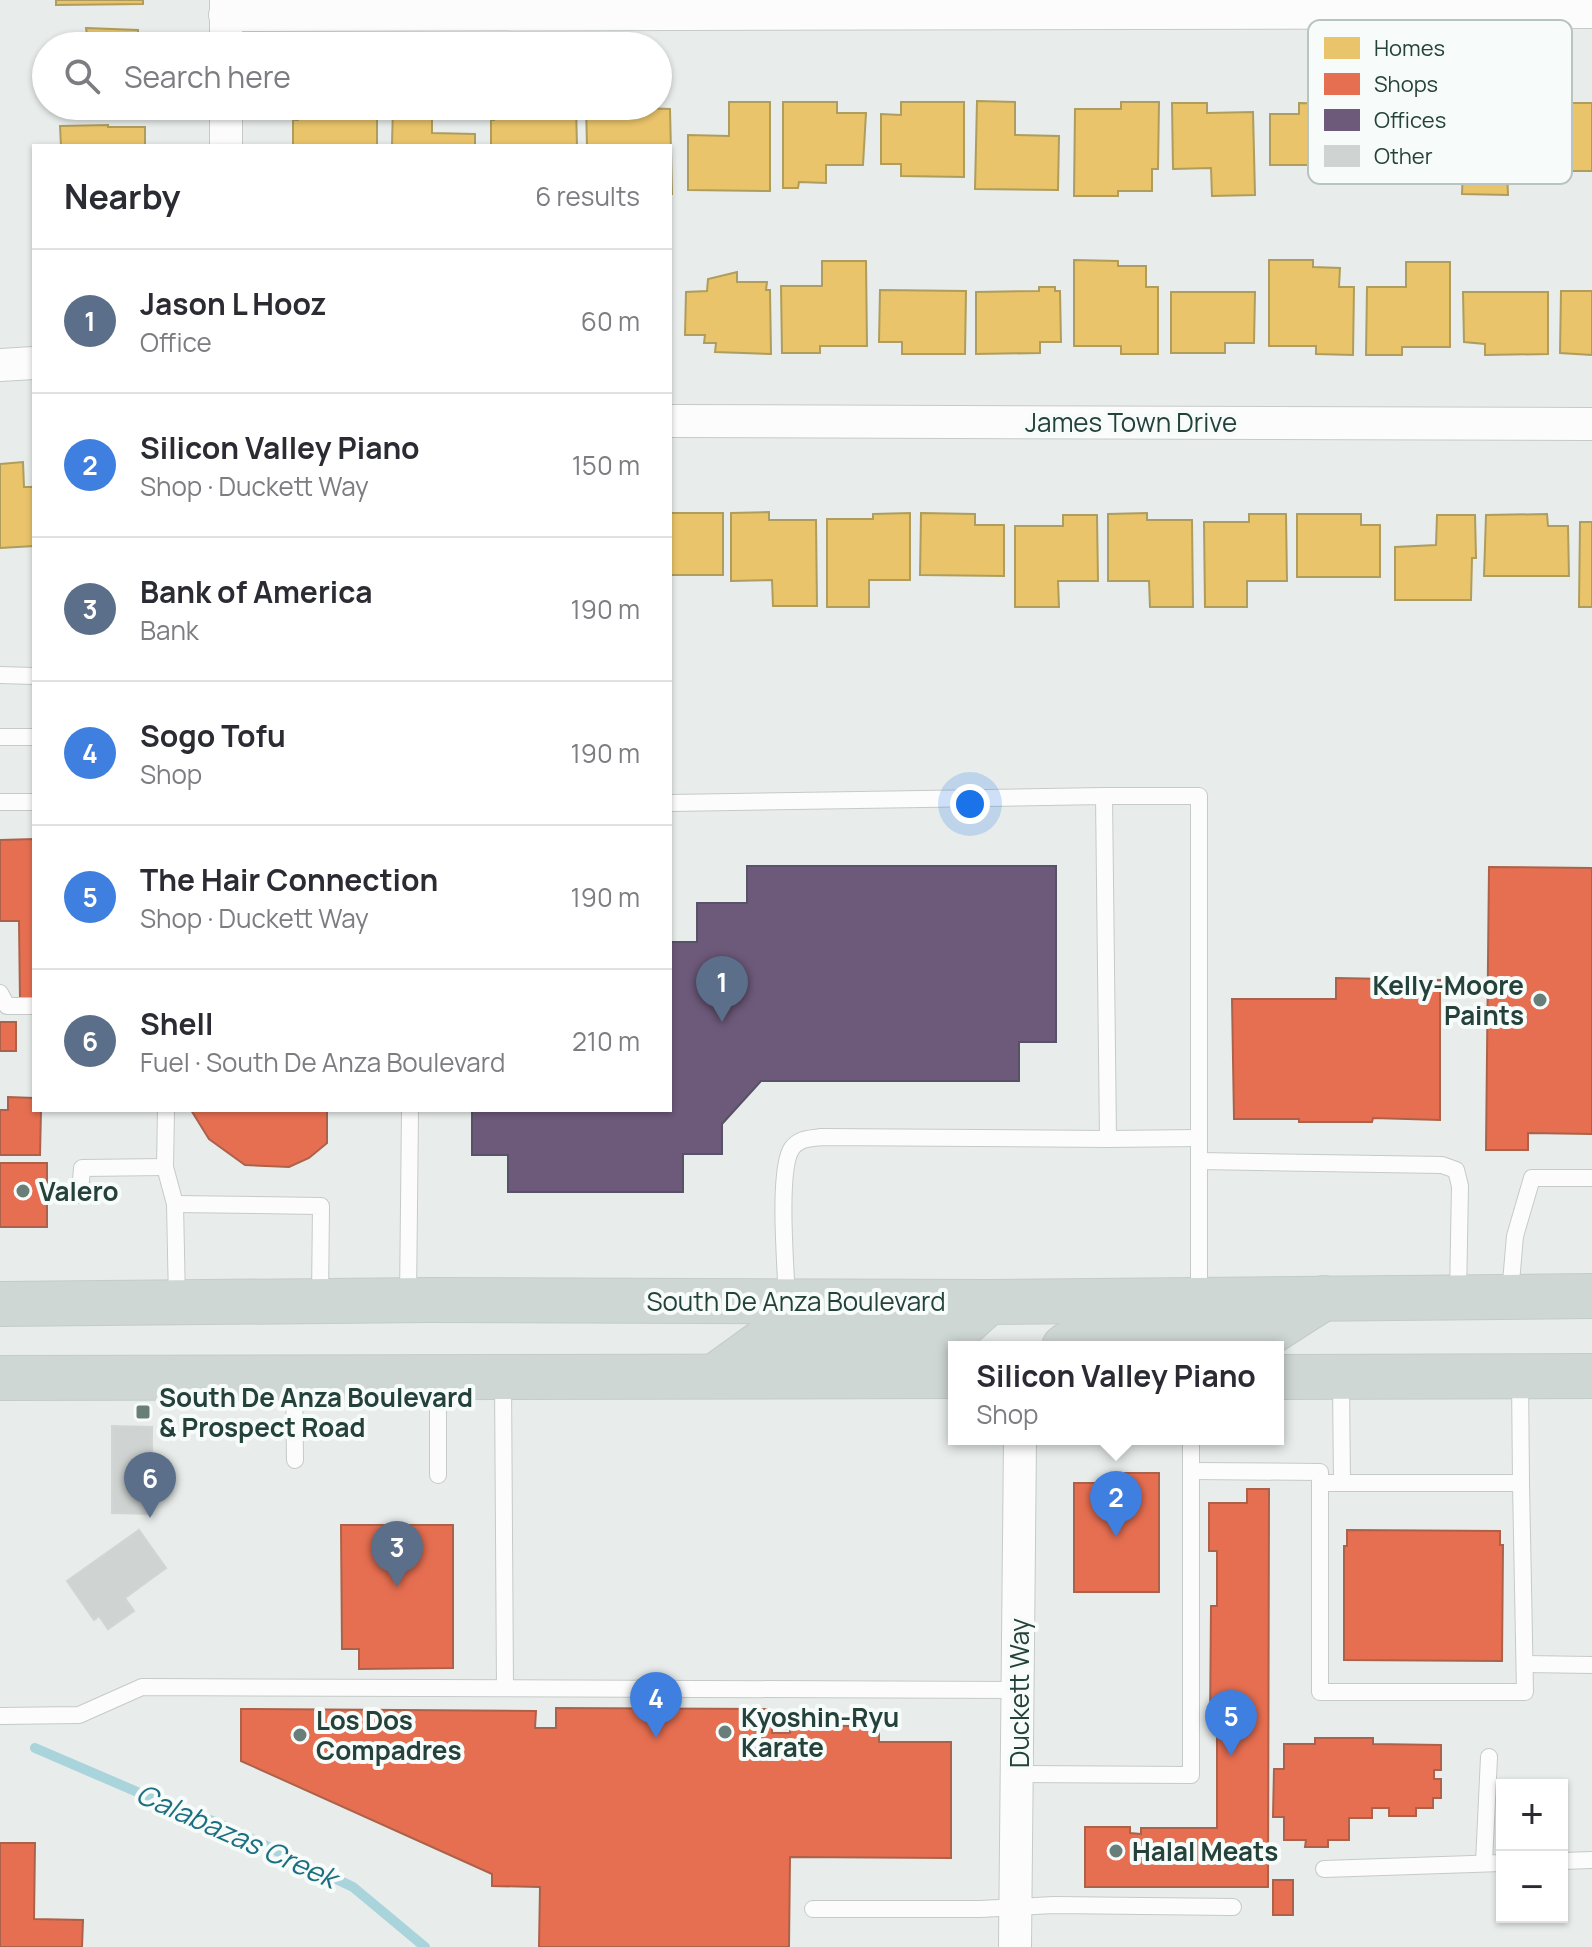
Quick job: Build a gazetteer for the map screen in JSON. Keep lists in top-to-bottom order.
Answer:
{
  "streets": {
    "main road": ["South De Anza Boulevard"],
    "street": ["James Town Drive", "Duckett Way"]
  },
  "water": ["Calabazas Creek"],
  "places": {
    "other": [
      "Kelly-Moore Paints",
      "Valero",
      "Kyoshin-Ryu Karate",
      "Los Dos Compadres",
      "Halal Meats"
    ],
    "transit": ["South De Anza Boulevard & Prospect Road"]
  },
  "legend": [
    "Homes",
    "Shops",
    "Offices",
    "Other"
  ],
  "page": {
    "search": "Search here",
    "heading": ["Nearby", "6 results"],
    "list": [
      {
        "mark": "1",
        "name": "Jason L Hooz",
        "note": "Office",
        "value": "60 m"
      },
      {
        "mark": "2",
        "name": "Silicon Valley Piano",
        "note": "Shop · Duckett Way",
        "value": "150 m"
      },
      {
        "mark": "3",
        "name": "Bank of America",
        "note": "Bank",
        "value": "190 m"
      },
      {
        "mark": "4",
        "name": "Sogo Tofu",
        "note": "Shop",
        "value": "190 m"
      },
      {
        "mark": "5",
        "name": "The Hair Connection",
        "note": "Shop · Duckett Way",
        "value": "190 m"
      },
      {
        "mark": "6",
        "name": "Shell",
        "note": "Fuel · South De Anza Boulevard",
        "value": "210 m"
      }
    ],
    "pins": [
      "1",
      "6",
      "2",
      "3",
      "4",
      "5"
    ],
    "popup": ["Silicon Valley Piano", "Shop"],
    "map_buttons": ["+", "−"]
  }
}
